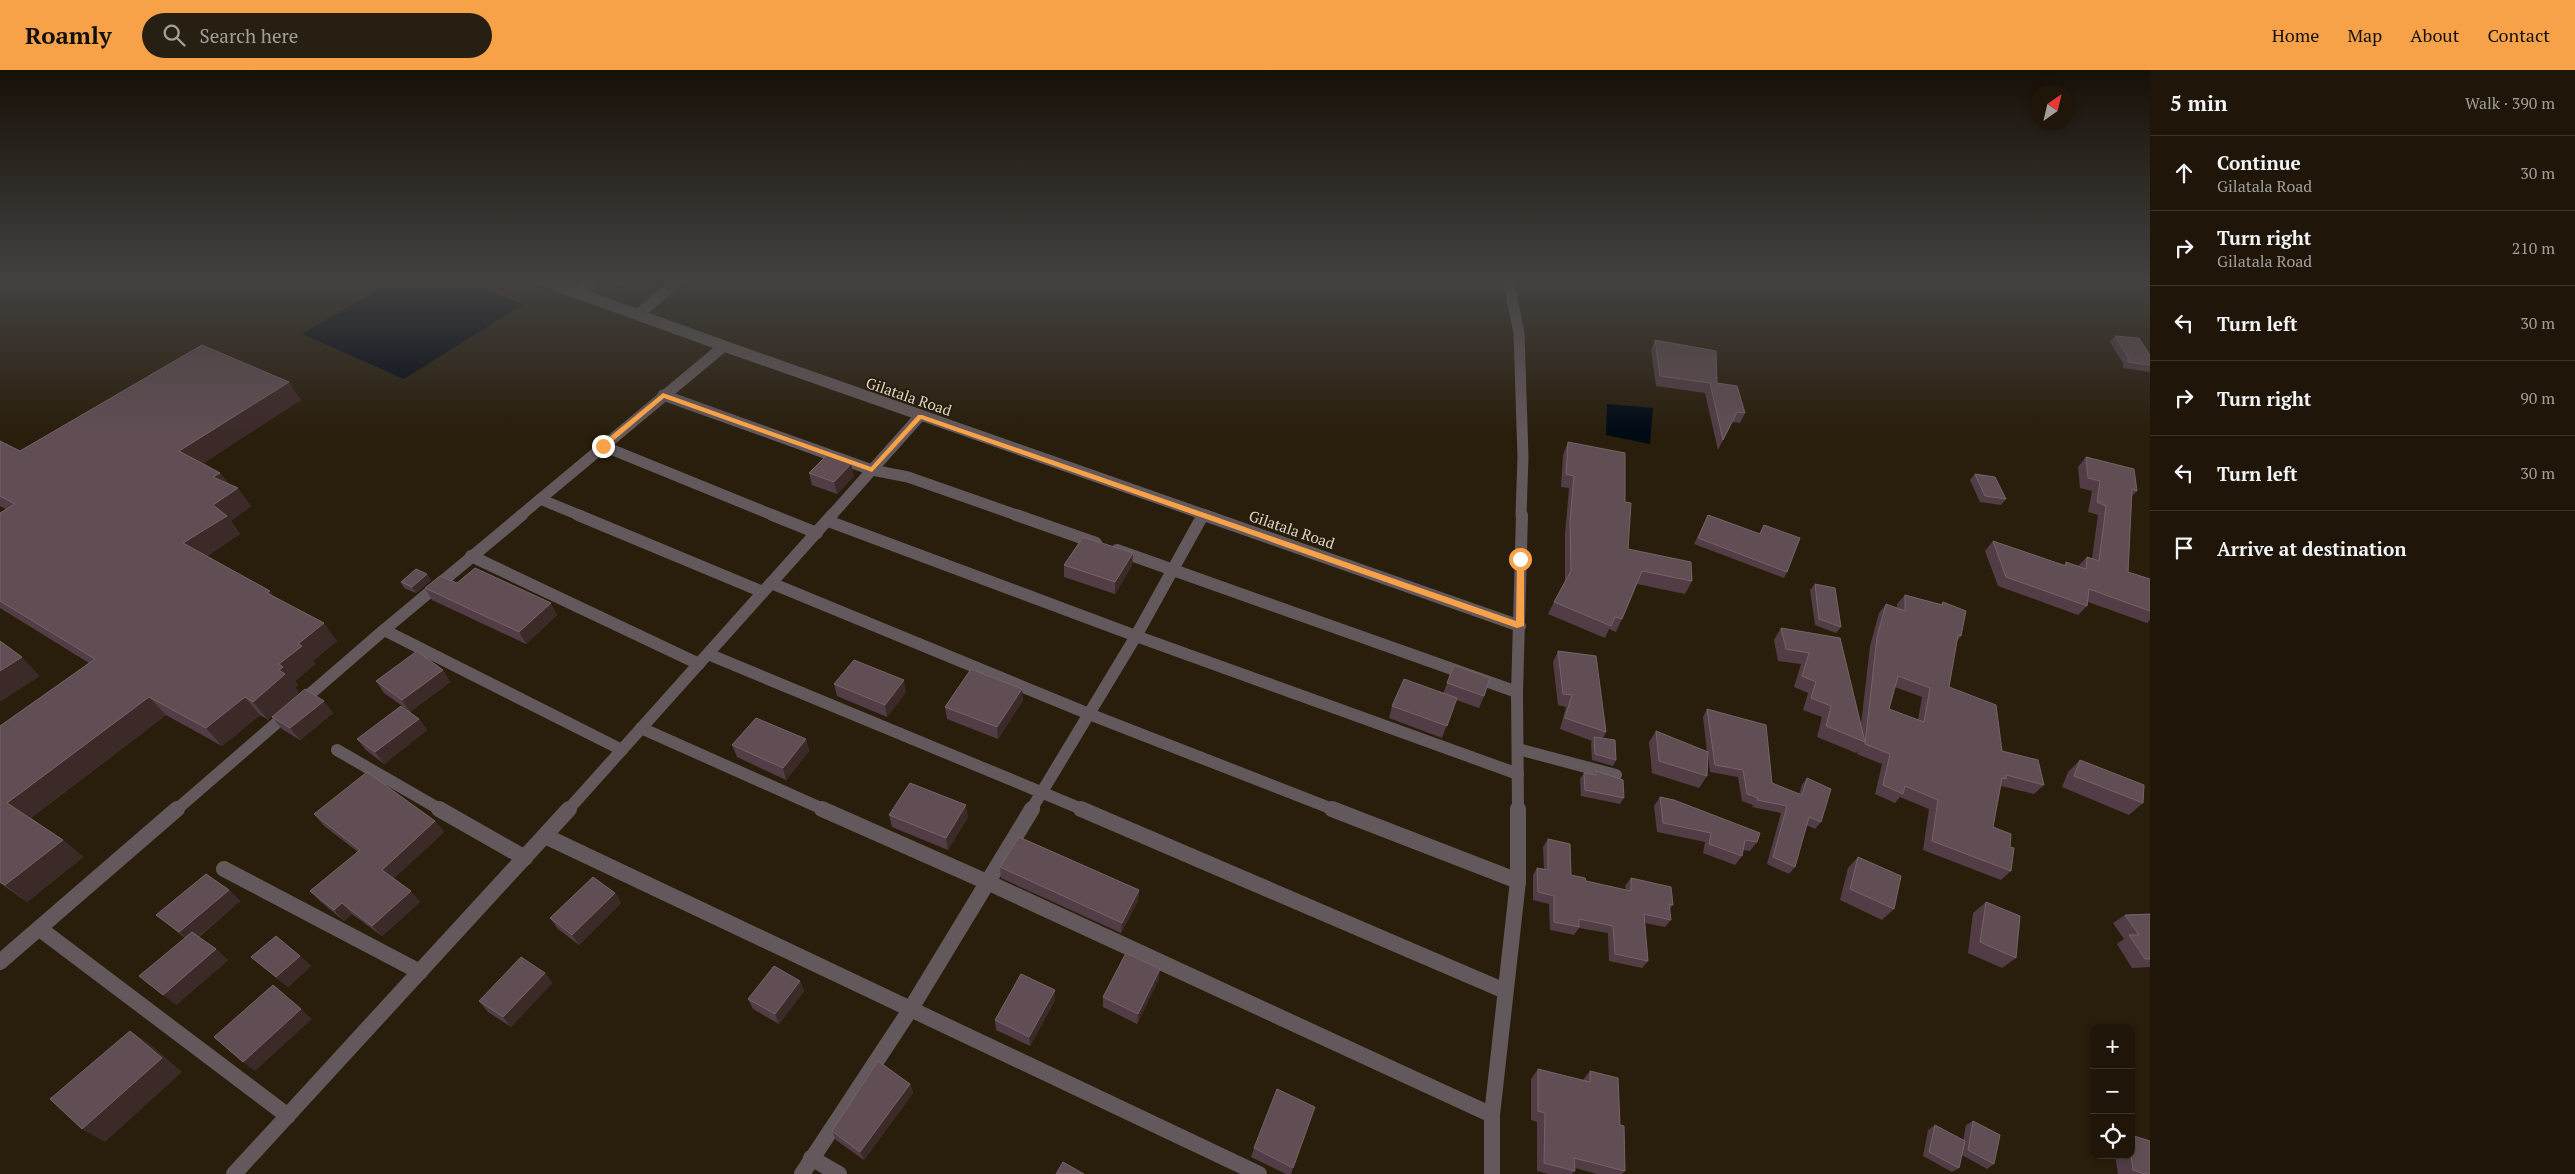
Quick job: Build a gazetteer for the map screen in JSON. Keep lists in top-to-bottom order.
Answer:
{
  "streets": {
    "street": ["Gilatala Road"]
  },
  "north": "top right",
  "page": {
    "header": "Roamly",
    "search": "Search here",
    "nav": [
      "Home",
      "Map",
      "About",
      "Contact"
    ],
    "heading": ["5 min", "Walk · 390 m"],
    "list": [
      ["Continue", "Gilatala Road", "30 m"],
      ["Turn right", "Gilatala Road", "210 m"],
      ["Turn left", "30 m"],
      ["Turn right", "90 m"],
      ["Turn left", "30 m"],
      "Arrive at destination"
    ],
    "map_buttons": ["+", "−"]
  }
}
